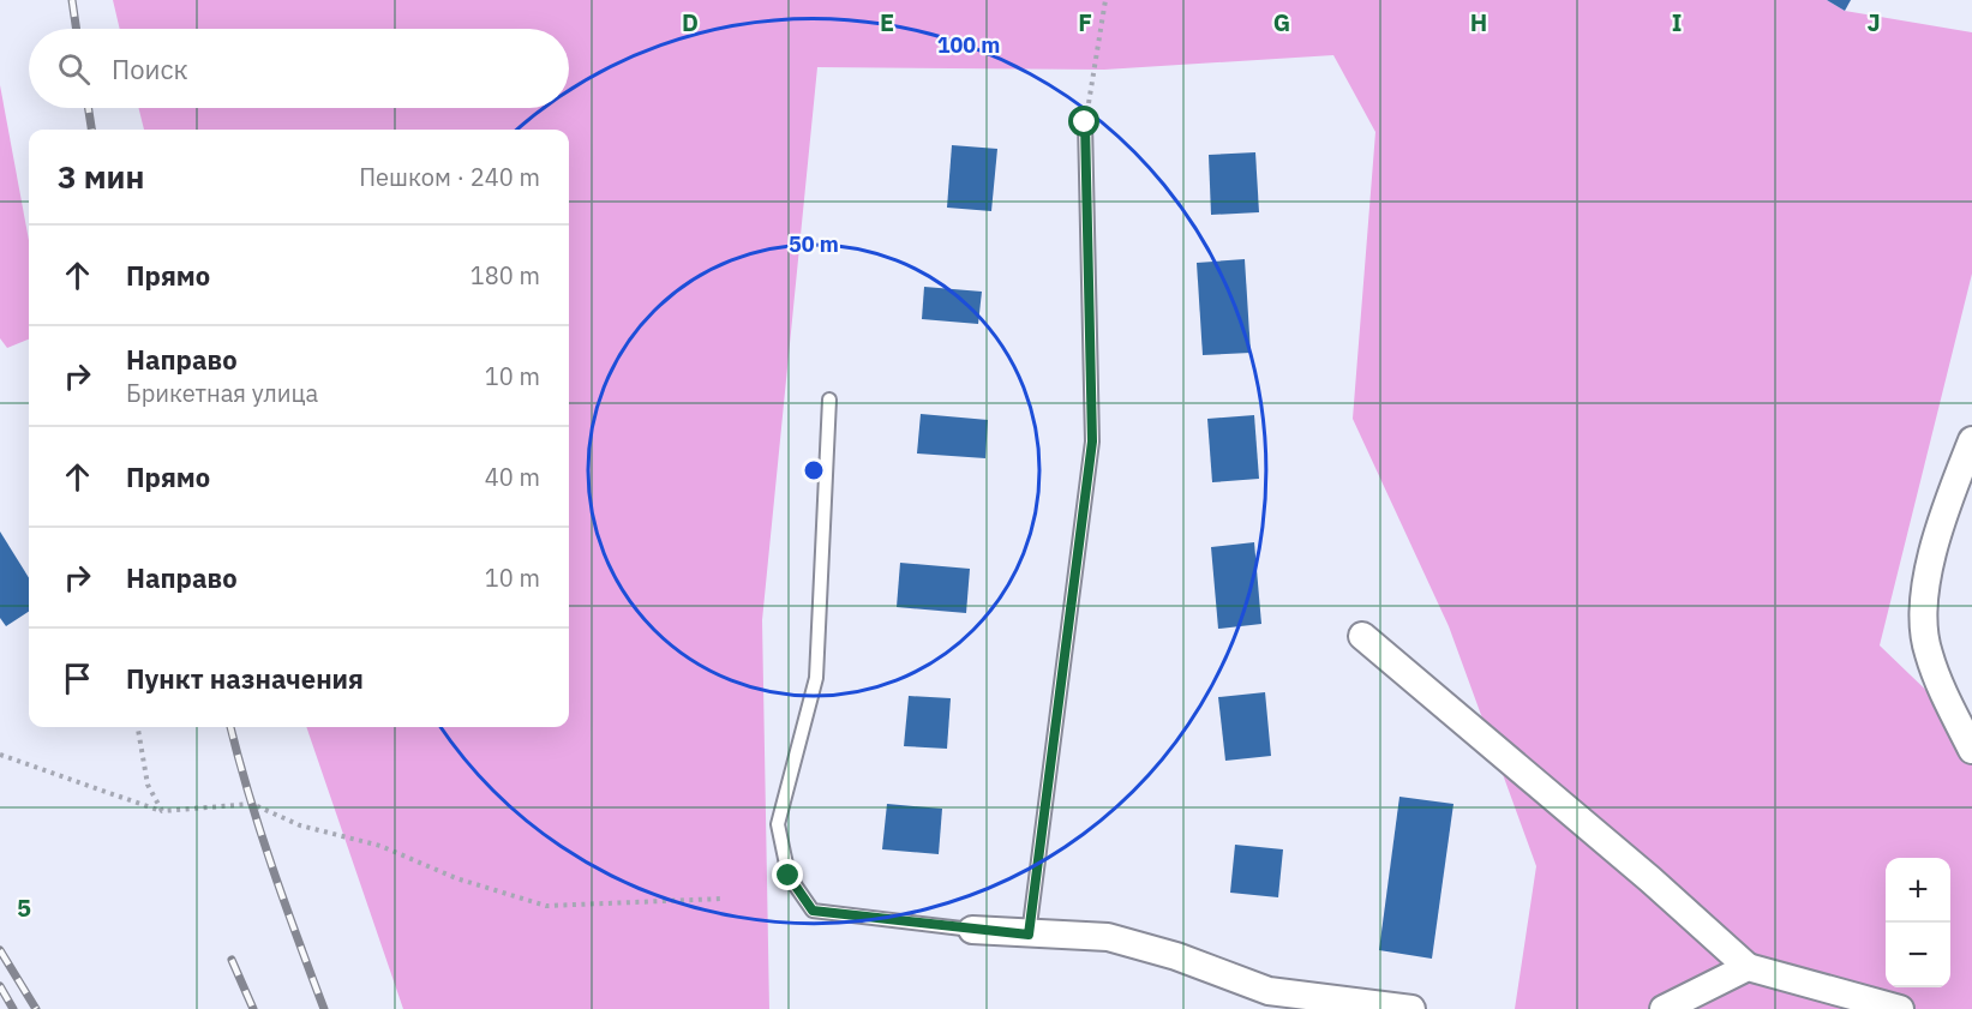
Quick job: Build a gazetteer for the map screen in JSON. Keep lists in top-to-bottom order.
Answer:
{
  "page": {
    "search": "Поиск",
    "heading": ["3 мин", "Пешком · 240 m"],
    "list": [
      ["Прямо", "180 m"],
      ["Направо", "Брикетная улица", "10 m"],
      ["Прямо", "40 m"],
      ["Направо", "10 m"],
      "Пункт назначения"
    ],
    "map_buttons": ["+", "−"]
  },
  "grid": {
    "columns": [
      "D",
      "E",
      "F",
      "G",
      "H",
      "I",
      "J"
    ],
    "rows": ["5"]
  },
  "rings": ["100 m", "50 m"]
}
